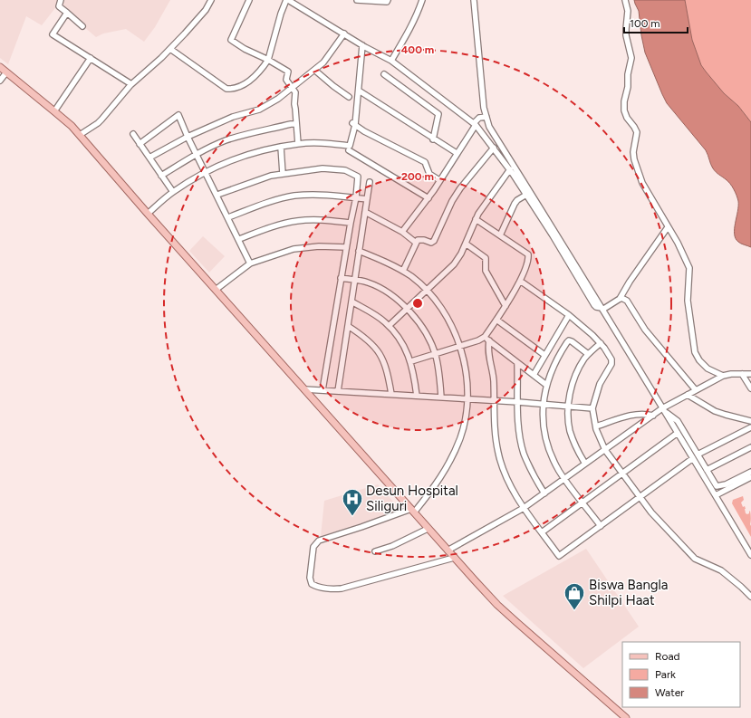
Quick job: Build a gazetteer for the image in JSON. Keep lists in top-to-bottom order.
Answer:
{
  "places": {
    "hospital": ["Desun Hospital Siliguri"],
    "shop": ["Biswa Bangla Shilpi Haat"]
  },
  "legend": ["Road", "Park", "Water"],
  "scale_bar": "100 m",
  "rings": ["400 m", "200 m"]
}
